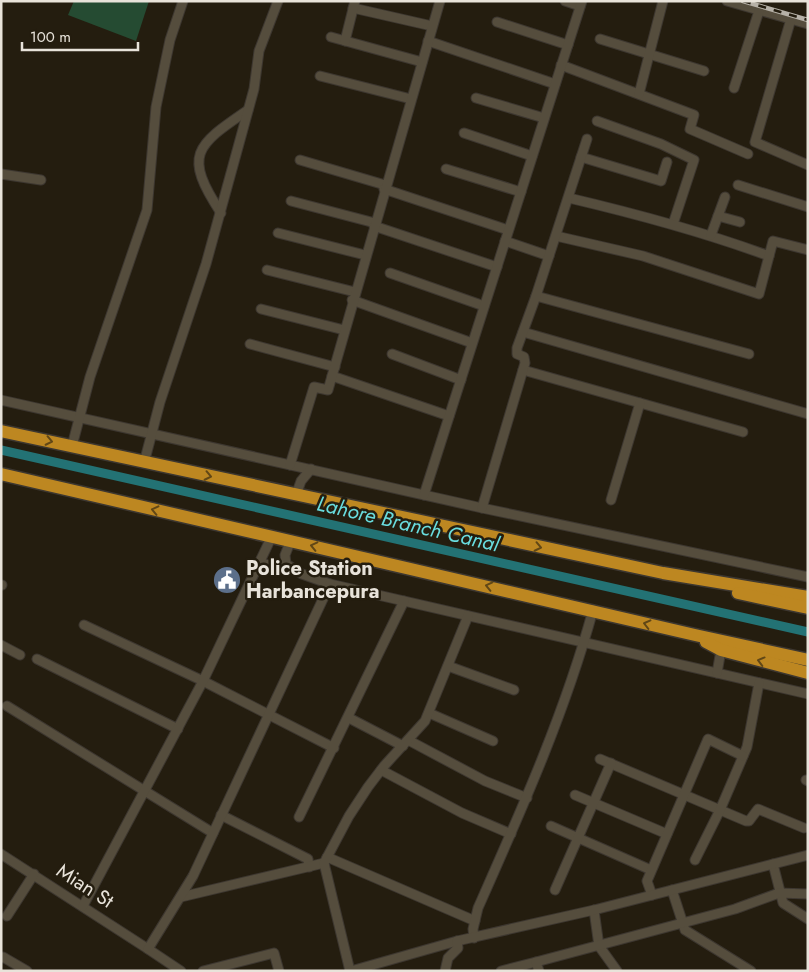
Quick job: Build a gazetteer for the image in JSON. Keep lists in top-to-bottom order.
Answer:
{
  "streets": {
    "street": ["Mian St"]
  },
  "water": ["Lahore Branch Canal"],
  "places": {
    "public building": ["Police Station Harbancepura"]
  },
  "scale_bar": "100 m"
}
